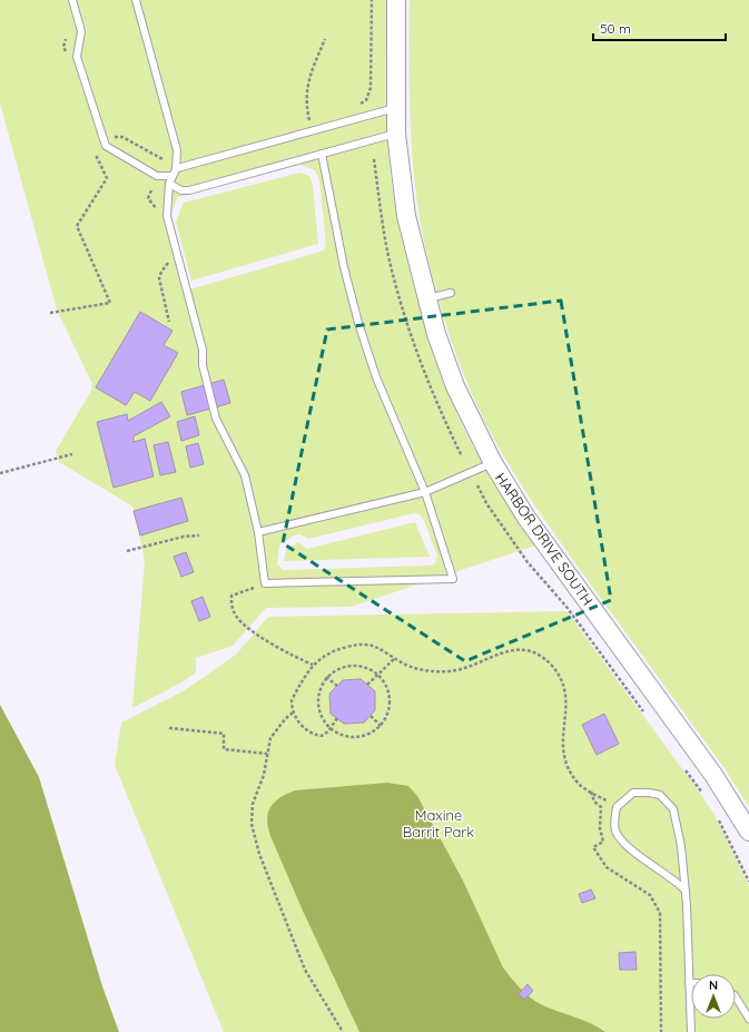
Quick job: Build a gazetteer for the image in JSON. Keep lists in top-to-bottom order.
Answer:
{
  "streets": {
    "street": ["HARBOR DRIVE SOUTH"]
  },
  "parks": ["Maxine Barrit Park"],
  "scale_bar": "50 m",
  "north": "top"
}
